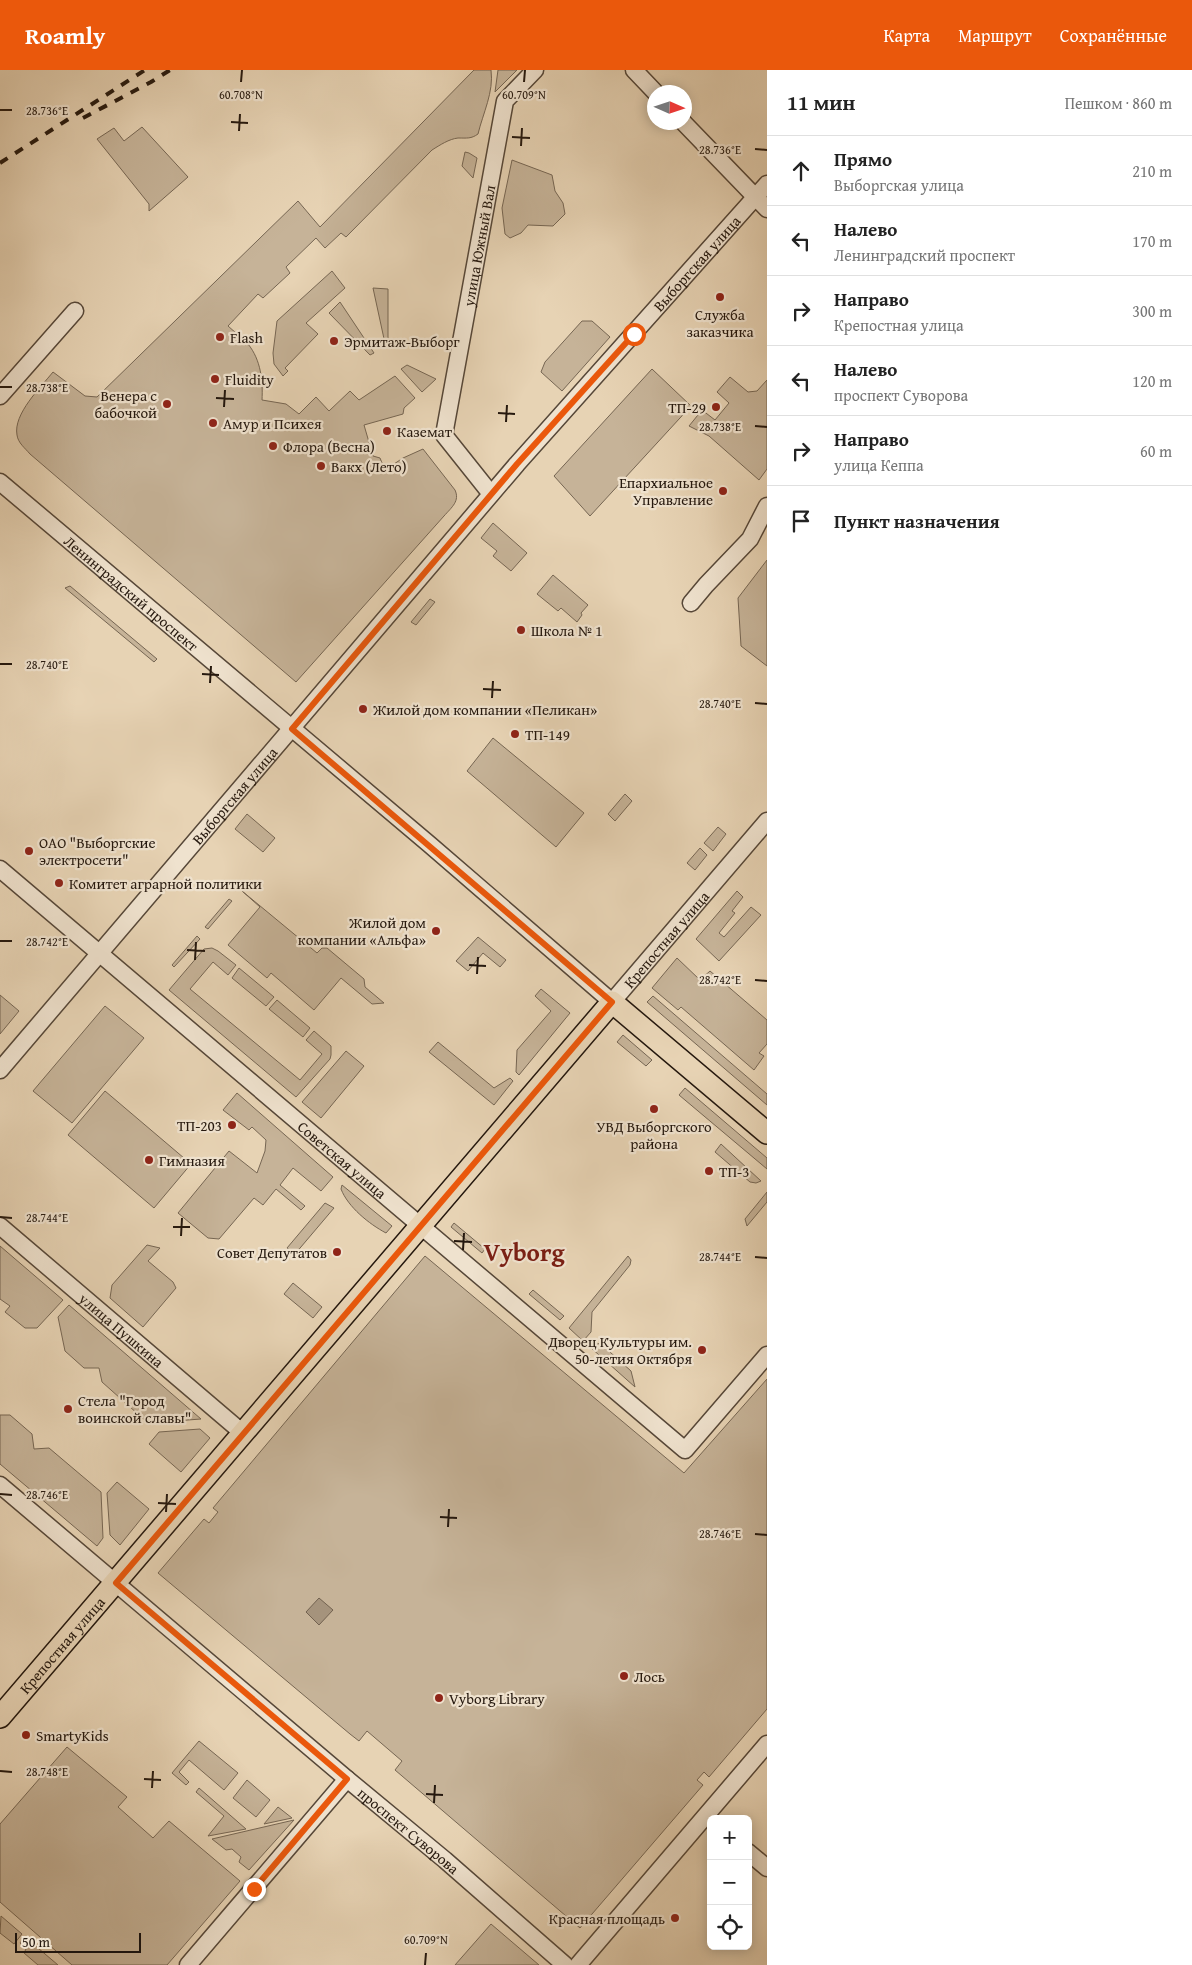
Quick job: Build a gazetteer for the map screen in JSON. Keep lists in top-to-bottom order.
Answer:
{
  "streets": {
    "main road": ["Ленинградский проспект", "Крепостная улица"],
    "street": [
      "улица Южный Вал",
      "Выборгская улица",
      "Советская улица",
      "улица Пушкина",
      "проспект Суворова"
    ]
  },
  "crossings": [
    ["улица Южный Вал", "Выборгская улица"],
    ["Выборгская улица", "Ленинградский проспект"],
    ["Выборгская улица", "Советская улица"],
    ["Ленинградский проспект", "Крепостная улица"],
    ["Крепостная улица", "Советская улица"],
    ["Крепостная улица", "улица Пушкина"],
    ["Крепостная улица", "проспект Суворова"]
  ],
  "districts": ["Vyborg"],
  "places": [
    "Служба заказчика",
    "Flash",
    "Эрмитаж-Выборг",
    "Fluidity",
    "Венера с бабочкой",
    "ТП-29",
    "Амур и Психея",
    "Каземат",
    "Флора (Весна)",
    "Вакх (Лето)",
    "Епархиальное Управление",
    "Школа № 1",
    "Жилой дом компании «Пеликан»",
    "ТП-149",
    "ОАО \"Выборгские электросети\"",
    "Комитет аграрной политики",
    "Жилой дом компании «Альфа»",
    "УВД Выборгского района",
    "ТП-203",
    "Гимназия",
    "ТП-3",
    "Совет Депутатов",
    "Дворец Культуры им. 50-летия Октября",
    "Стела \"Город воинской славы\"",
    "Лось",
    "Vyborg Library",
    "SmartyKids",
    "Красная площадь"
  ],
  "scale_bar": "50 m",
  "north": "right",
  "page": {
    "header": "Roamly",
    "nav": ["Карта", "Маршрут", "Сохранённые"],
    "heading": ["11 мин", "Пешком · 860 m"],
    "list": [
      ["Прямо", "Выборгская улица", "210 m"],
      ["Налево", "Ленинградский проспект", "170 m"],
      ["Направо", "Крепостная улица", "300 m"],
      ["Налево", "проспект Суворова", "120 m"],
      ["Направо", "улица Кеппа", "60 m"],
      "Пункт назначения"
    ],
    "map_buttons": ["+", "−"],
    "scale": "50 m"
  },
  "coordinates": [
    "60.708°N",
    "60.709°N",
    "28.736°E",
    "28.738°E",
    "28.740°E",
    "28.742°E",
    "28.744°E",
    "28.746°E",
    "28.748°E"
  ]
}
